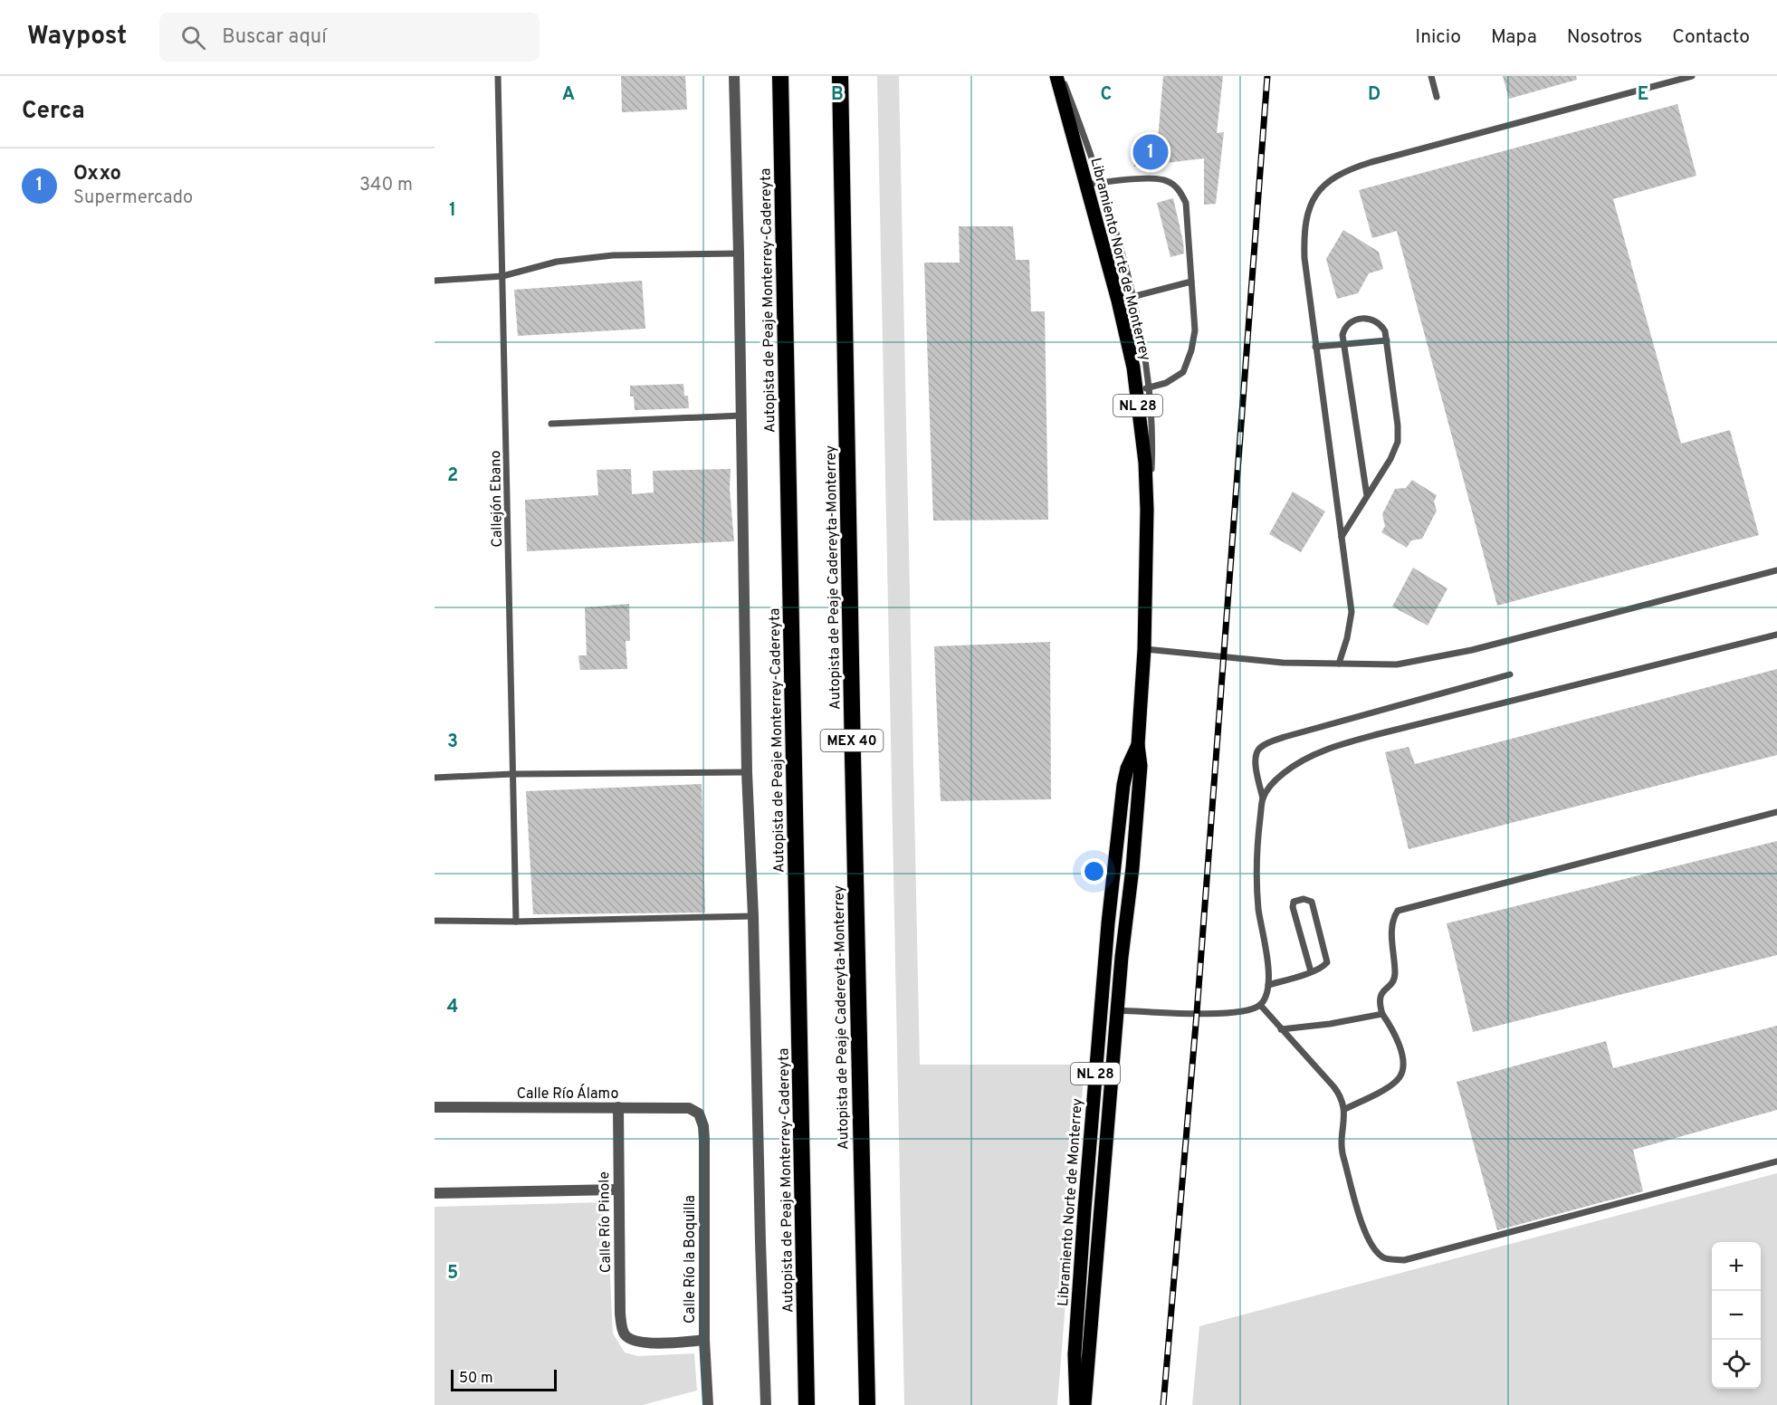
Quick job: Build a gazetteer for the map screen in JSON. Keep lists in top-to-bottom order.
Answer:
{
  "streets": {
    "highway": ["Autopista de Peaje Monterrey-Cadereyta", "Autopista de Peaje Cadereyta-Monterrey", "MEX 40"],
    "main road": ["Libramiento Norte de Monterrey", "NL 28"],
    "street": ["Calle Río Álamo", "Calle Río Pinole", "Calle Río la Boquilla"],
    "lane": ["Callejón Ebano"]
  },
  "crossings": [
    ["Calle Río Álamo", "Calle Río Pinole"],
    ["Calle Río Álamo", "Calle Río la Boquilla"],
    ["Calle Río Pinole", "Calle Río la Boquilla"]
  ],
  "scale_bar": "50 m",
  "page": {
    "header": "Waypost",
    "search": "Buscar aquí",
    "nav": [
      "Inicio",
      "Mapa",
      "Nosotros",
      "Contacto"
    ],
    "heading": "Cerca",
    "pins": "1",
    "list": [
      {
        "mark": "1",
        "name": "Oxxo",
        "note": "Supermercado",
        "value": "340 m"
      }
    ],
    "map_buttons": ["+", "−"],
    "scale": "50 m"
  },
  "grid": {
    "columns": [
      "A",
      "B",
      "C",
      "D",
      "E"
    ],
    "rows": [
      "1",
      "2",
      "3",
      "4",
      "5"
    ]
  }
}
